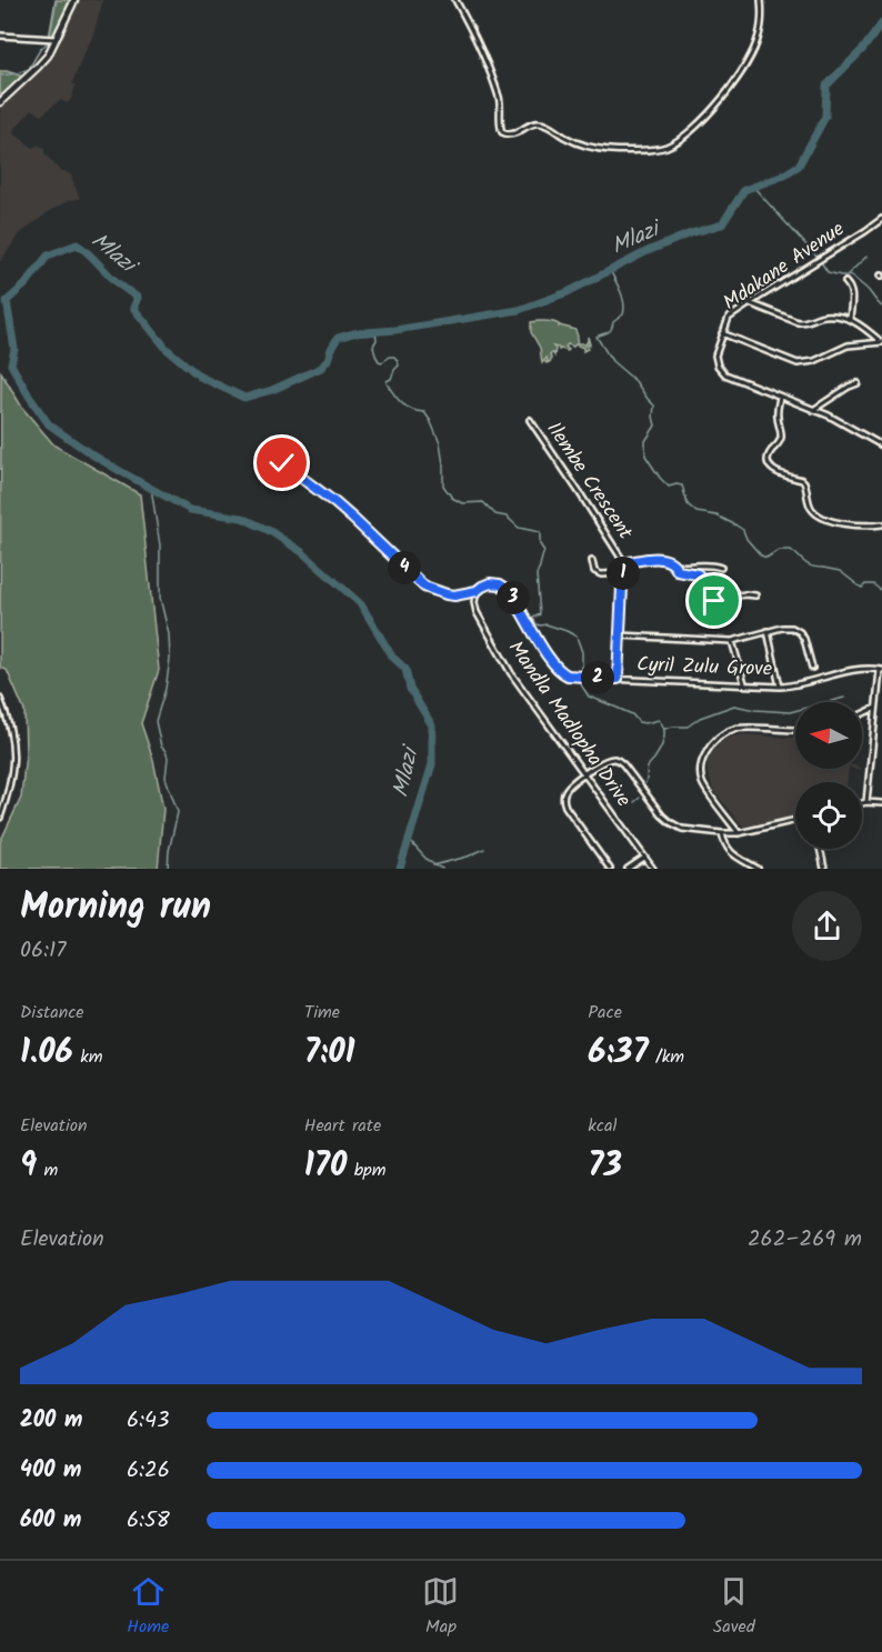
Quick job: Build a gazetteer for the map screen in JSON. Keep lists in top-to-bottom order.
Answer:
{
  "streets": {
    "street": [
      "Mdakane Avenue",
      "Ilembe Crescent",
      "Cyril Zulu Grove",
      "Mandla Madlopha Drive"
    ]
  },
  "crossings": [
    ["Ilembe Crescent", "Cyril Zulu Grove"],
    ["Cyril Zulu Grove", "Mandla Madlopha Drive"]
  ],
  "water": ["Mlazi"],
  "north": "left",
  "page": {
    "pins": [
      "4",
      "1",
      "3",
      "2"
    ],
    "heading": ["Morning run", "06:17"],
    "stats": [
      ["Distance", "1.06 km"],
      ["Time", "7:01"],
      ["Pace", "6:37 /km"],
      ["Elevation", "9 m"],
      ["Heart rate", "170 bpm"],
      ["kcal", "73"]
    ],
    "chart": ["Elevation", "262–269 m"],
    "list": [
      {
        "name": "200 m",
        "note": "6:43"
      },
      {
        "name": "400 m",
        "note": "6:26"
      },
      {
        "name": "600 m",
        "note": "6:58"
      }
    ],
    "tabs": ["Home", "Map", "Saved"]
  }
}
